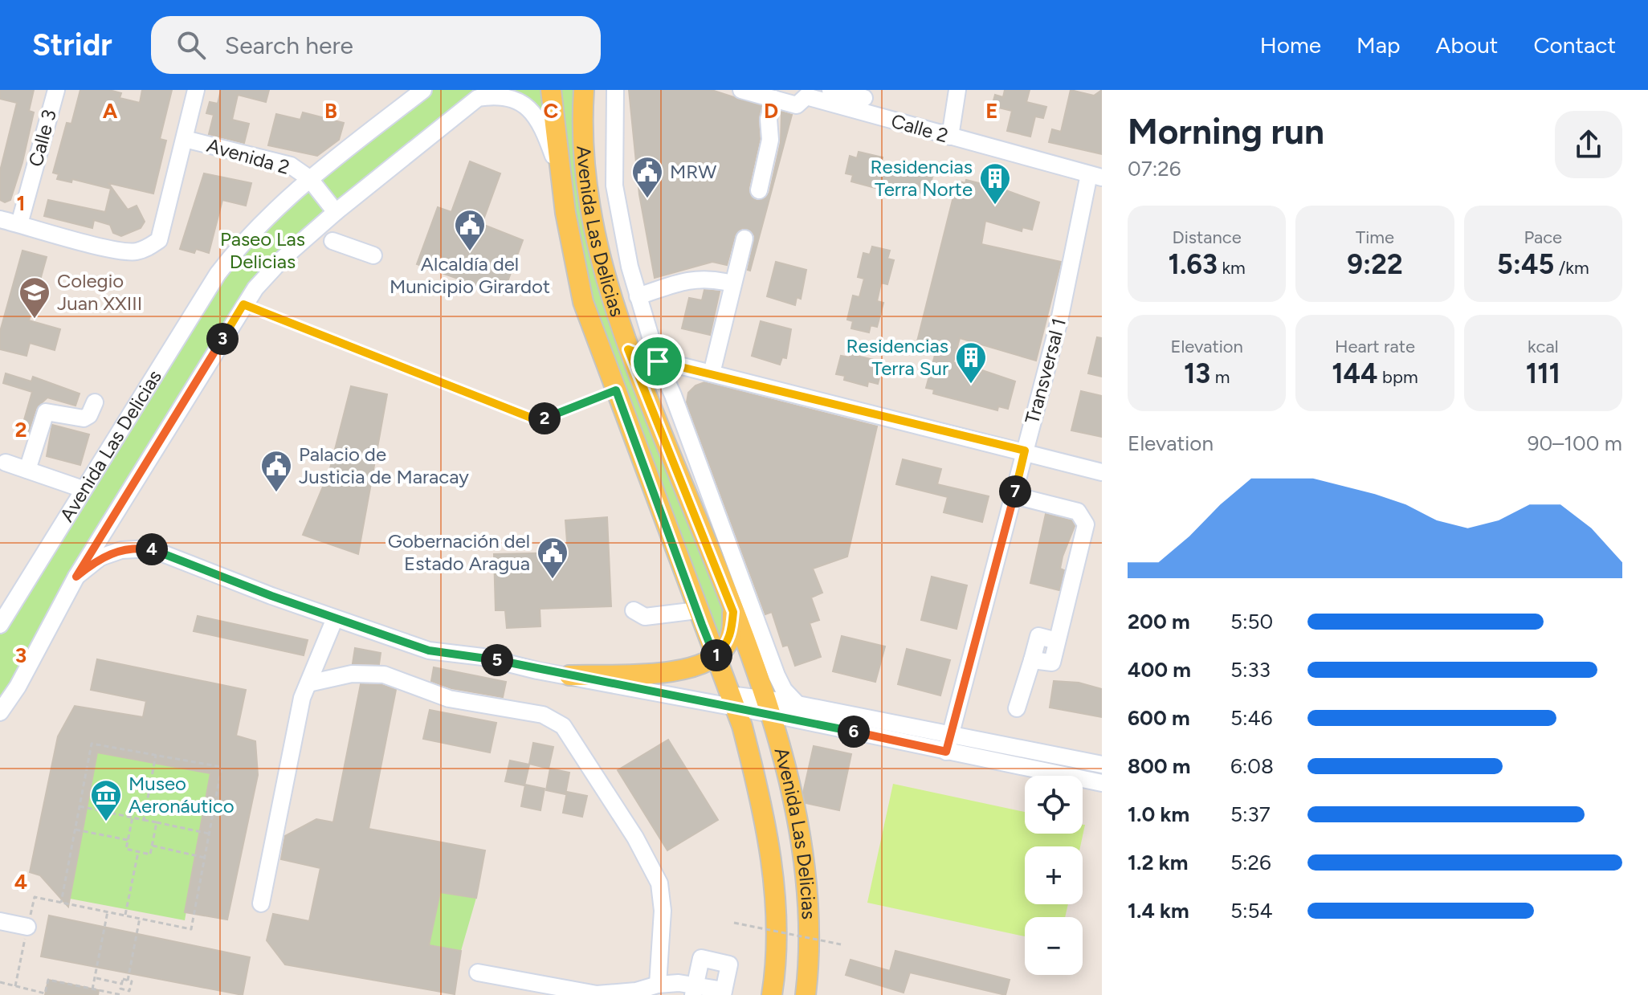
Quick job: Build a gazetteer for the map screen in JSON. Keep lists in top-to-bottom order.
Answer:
{
  "streets": {
    "main road": ["Avenida Las Delicias"],
    "street": [
      "Calle 2",
      "Calle 3",
      "Avenida 2",
      "Transversal 1"
    ]
  },
  "crossings": [
    ["Calle 2", "Transversal 1"],
    ["Avenida 2", "Avenida Las Delicias"]
  ],
  "parks": ["Paseo Las Delicias"],
  "places": {
    "public building": [
      "MRW",
      "Alcaldía del Municipio Girardot",
      "Palacio de Justicia de Maracay",
      "Gobernación del Estado Aragua"
    ],
    "building": ["Residencias Terra Norte", "Residencias Terra Sur"],
    "school or university": ["Colegio Juan XXIII"],
    "museum": ["Museo Aeronáutico"]
  },
  "page": {
    "header": "Stridr",
    "search": "Search here",
    "nav": [
      "Home",
      "Map",
      "About",
      "Contact"
    ],
    "heading": ["Morning run", "07:26"],
    "stats": [
      ["Distance", "1.63 km"],
      ["Time", "9:22"],
      ["Pace", "5:45 /km"],
      ["Elevation", "13 m"],
      ["Heart rate", "144 bpm"],
      ["kcal", "111"]
    ],
    "pins": [
      "3",
      "2",
      "7",
      "4",
      "1",
      "5",
      "6"
    ],
    "chart": ["Elevation", "90–100 m"],
    "list": [
      {
        "name": "200 m",
        "note": "5:50"
      },
      {
        "name": "400 m",
        "note": "5:33"
      },
      {
        "name": "600 m",
        "note": "5:46"
      },
      {
        "name": "800 m",
        "note": "6:08"
      },
      {
        "name": "1.0 km",
        "note": "5:37"
      },
      {
        "name": "1.2 km",
        "note": "5:26"
      },
      {
        "name": "1.4 km",
        "note": "5:54"
      }
    ],
    "map_buttons": ["+", "−"]
  },
  "grid": {
    "columns": [
      "A",
      "B",
      "C",
      "D",
      "E"
    ],
    "rows": [
      "1",
      "2",
      "3",
      "4"
    ]
  }
}
